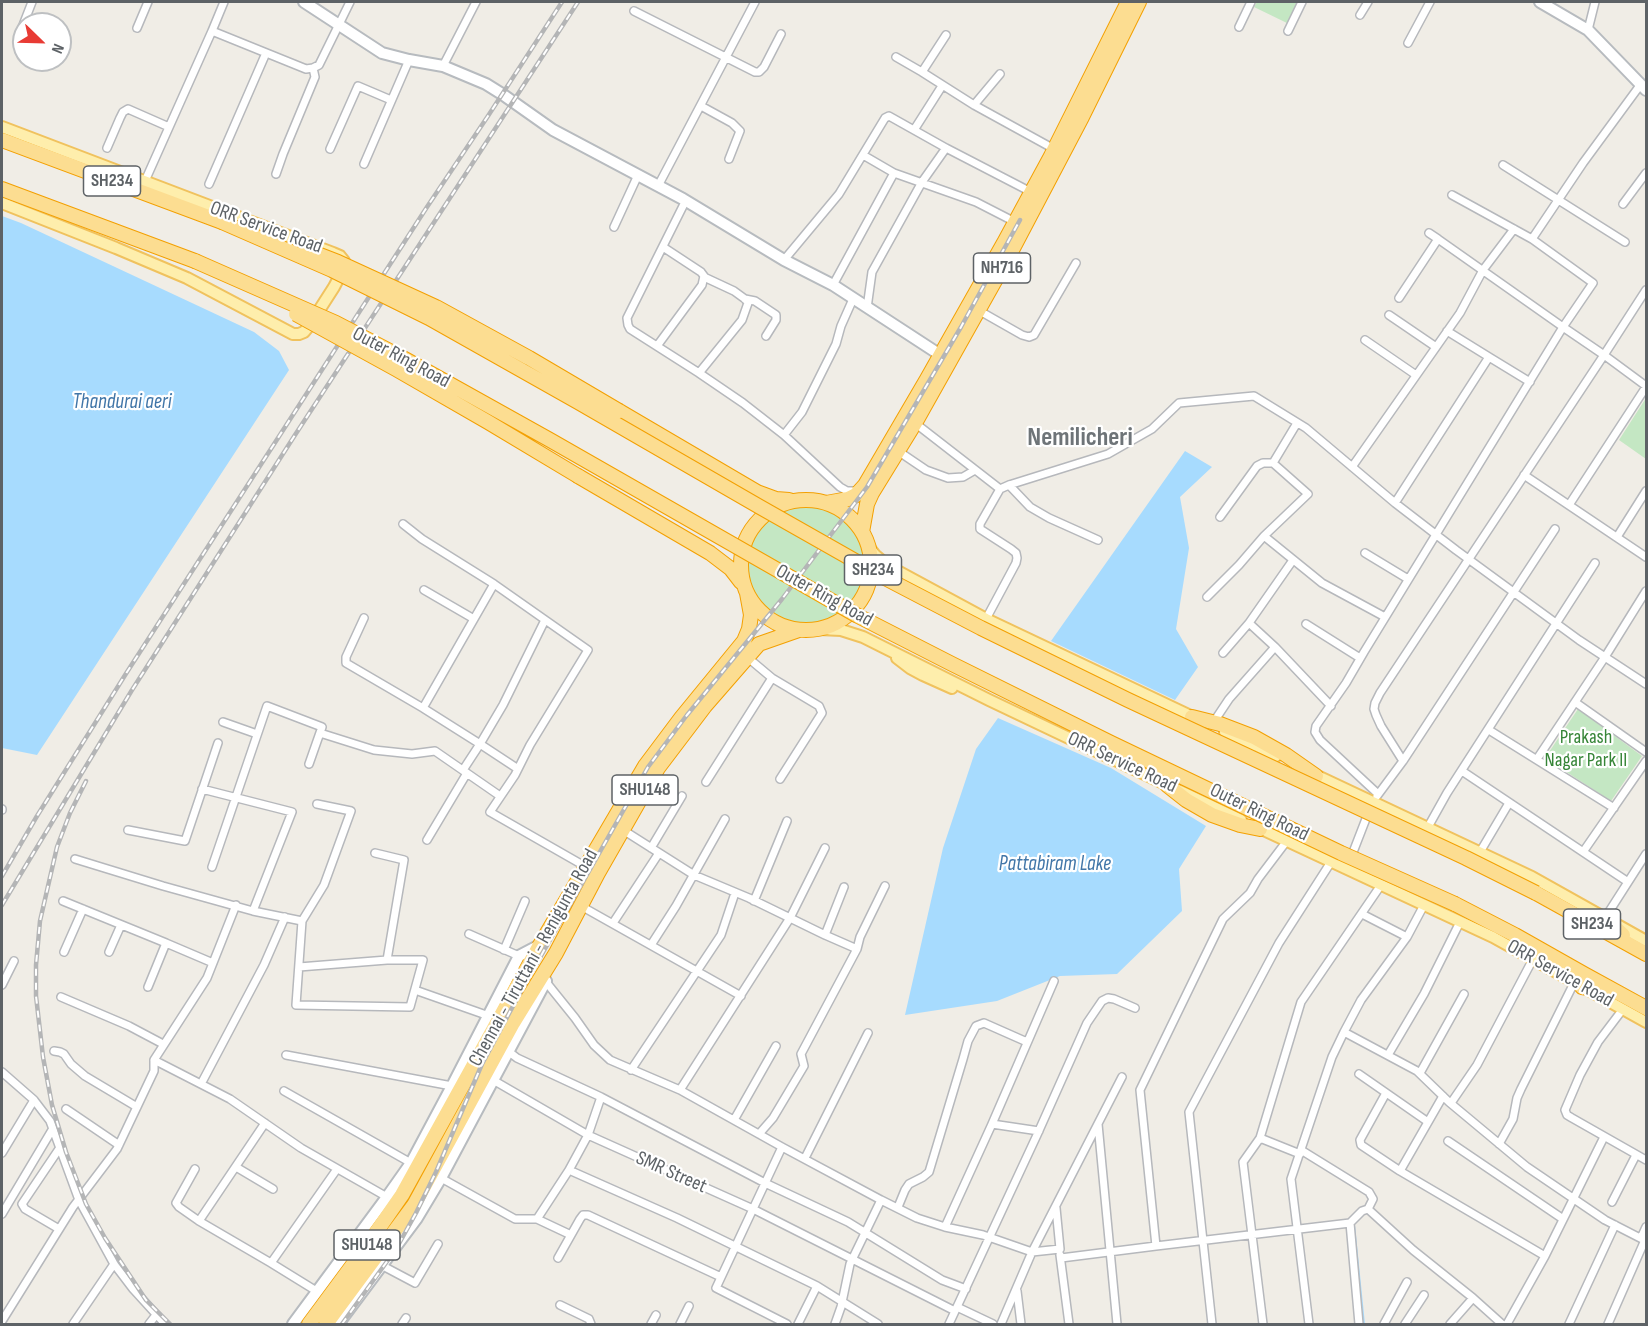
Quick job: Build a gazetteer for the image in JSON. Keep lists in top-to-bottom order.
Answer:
{
  "streets": {
    "highway": [
      "SH234",
      "NH716",
      "Outer Ring Road",
      "SHU148",
      "Chennai - Tiruttani - Renigunta Road"
    ],
    "main road": ["ORR Service Road"],
    "street": ["SMR Street"]
  },
  "crossings": [
    ["ORR Service Road", "NH716"],
    ["ORR Service Road", "Chennai - Tiruttani - Renigunta Road"],
    ["NH716", "Chennai - Tiruttani - Renigunta Road"]
  ],
  "districts": ["Nemilicheri"],
  "water": ["Thandurai aeri", "Pattabiram Lake"],
  "parks": ["Prakash Nagar Park II"],
  "north": "bottom right"
}
